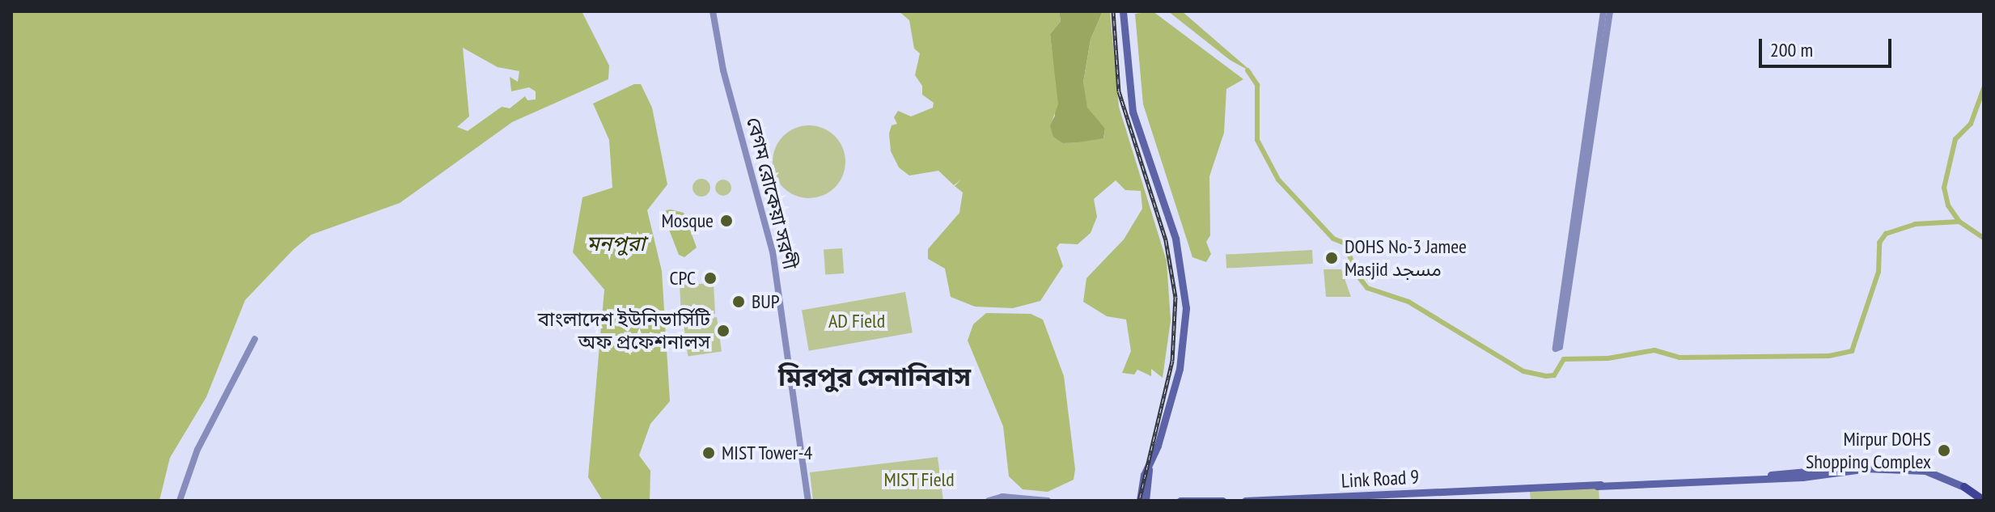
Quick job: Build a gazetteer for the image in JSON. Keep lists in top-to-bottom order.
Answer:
{
  "streets": {
    "main road": ["Link Road 9"],
    "street": ["বেগম রোকেয়া সরণী"]
  },
  "districts": ["মিরপুর সেনানিবাস"],
  "water": ["মনপুরা"],
  "parks": ["AD Field", "MIST Field"],
  "places": [
    "Mosque",
    "DOHS No-3 Jamee Masjid مسجد",
    "CPC",
    "BUP",
    "বাংলাদেশ ইউনিভার্সিটি অফ প্রফেশনালস",
    "Mirpur DOHS Shopping Complex",
    "MIST Tower-4"
  ],
  "scale_bar": "200 m"
}
